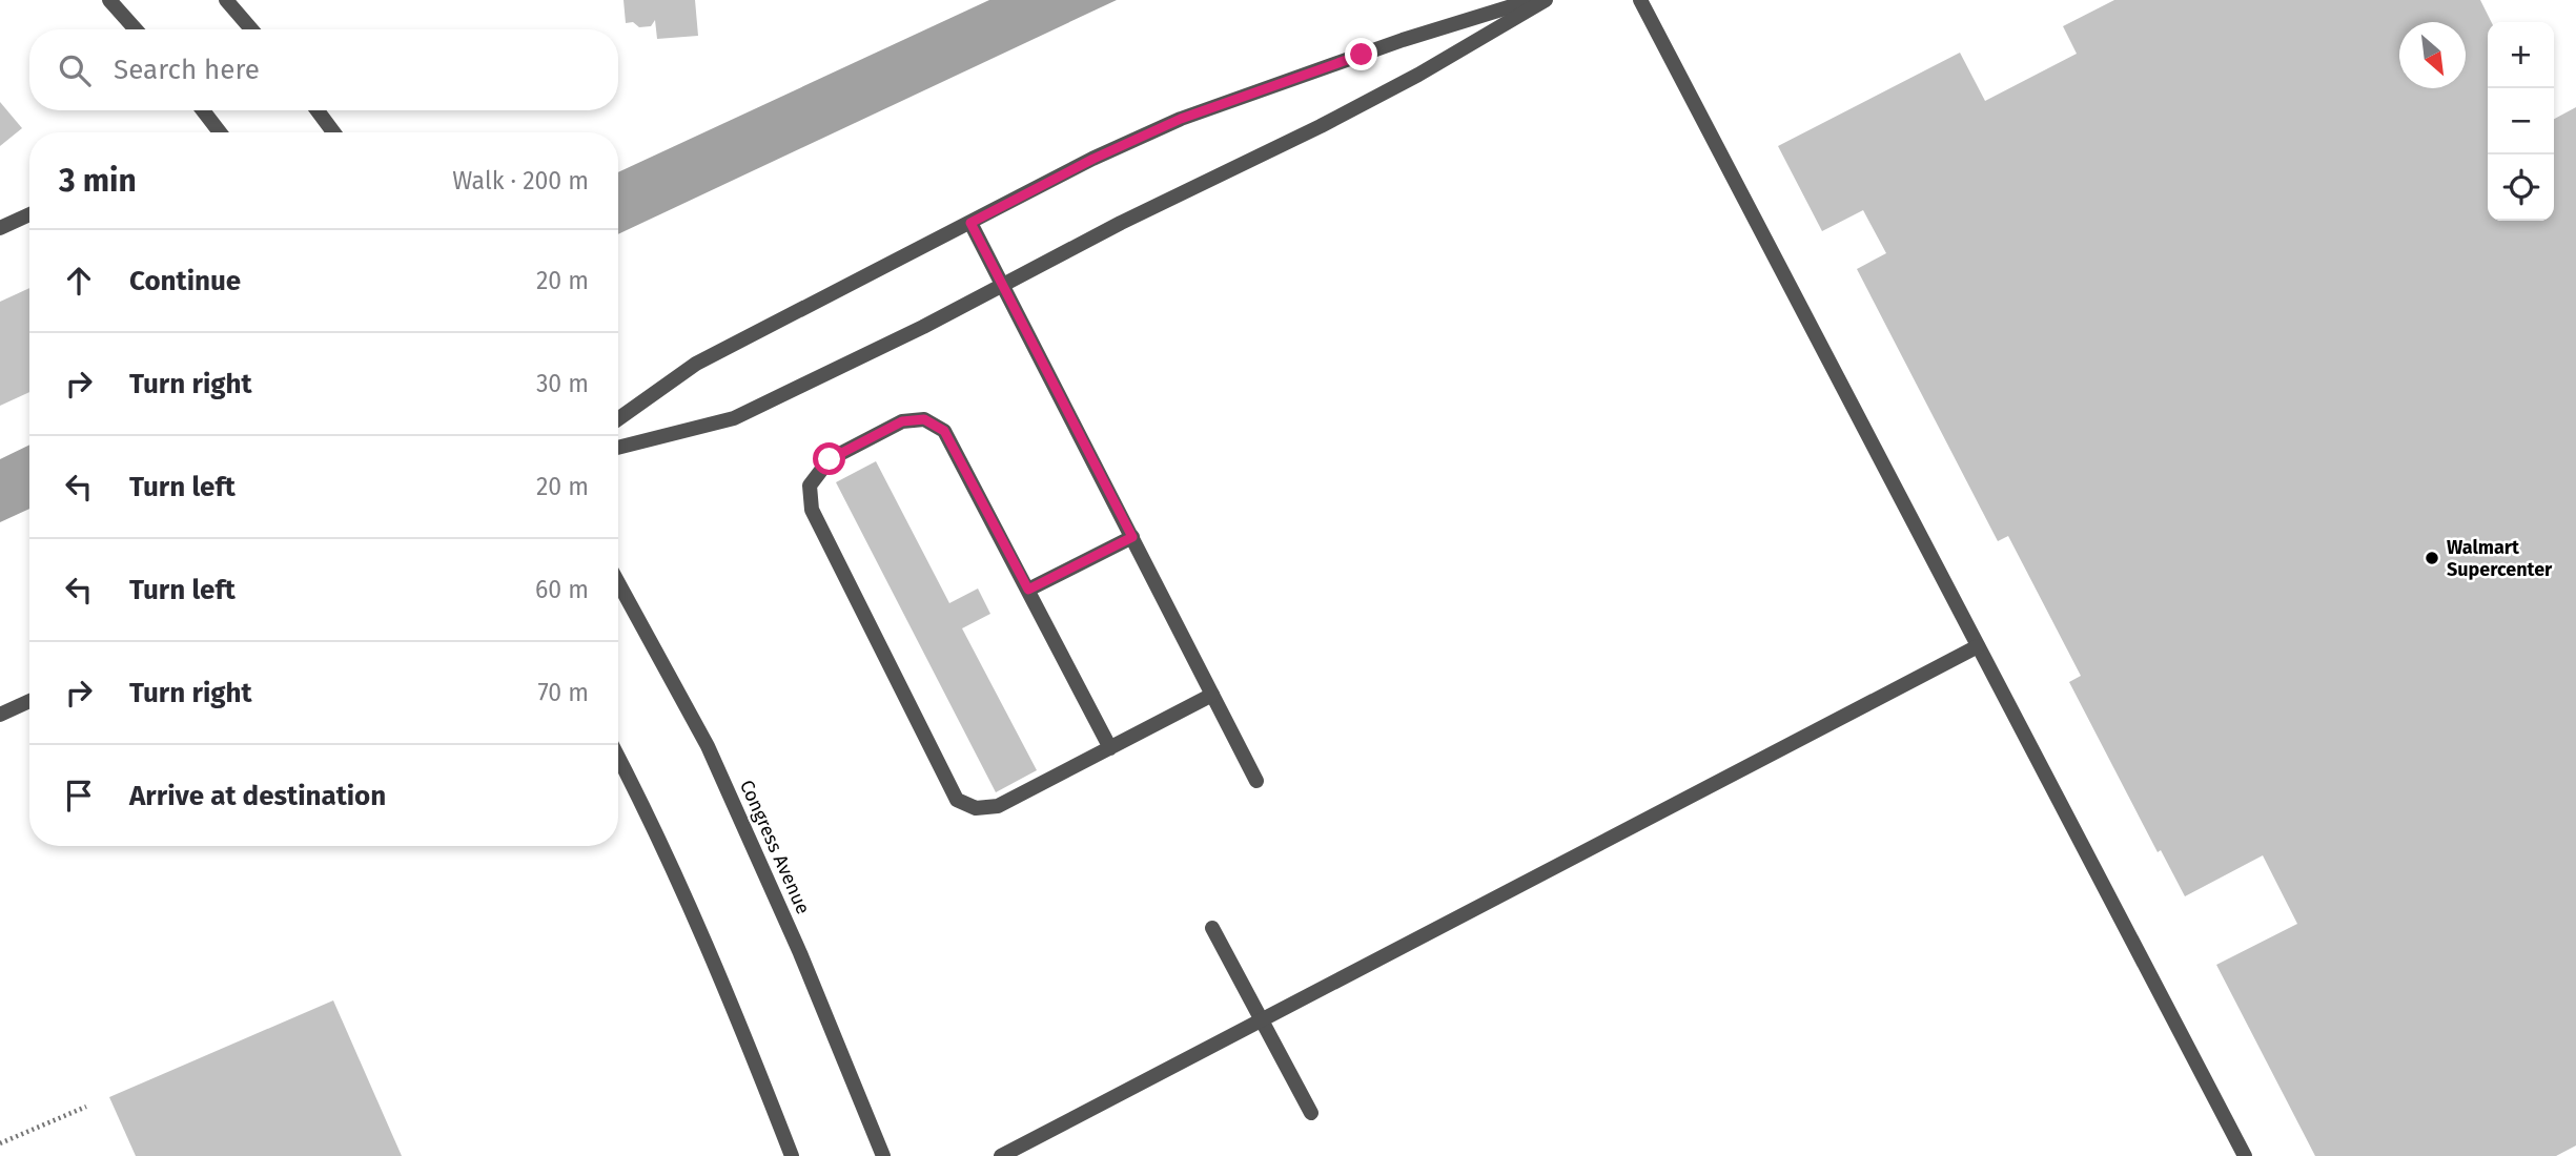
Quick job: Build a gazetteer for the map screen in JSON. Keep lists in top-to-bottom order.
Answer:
{
  "streets": {
    "street": ["Congress Avenue"]
  },
  "places": ["Walmart Supercenter"],
  "north": "bottom right",
  "page": {
    "map_buttons": ["+", "−"],
    "search": "Search here",
    "heading": ["3 min", "Walk · 200 m"],
    "list": [
      ["Continue", "20 m"],
      ["Turn right", "30 m"],
      ["Turn left", "20 m"],
      ["Turn left", "60 m"],
      ["Turn right", "70 m"],
      "Arrive at destination"
    ]
  }
}
